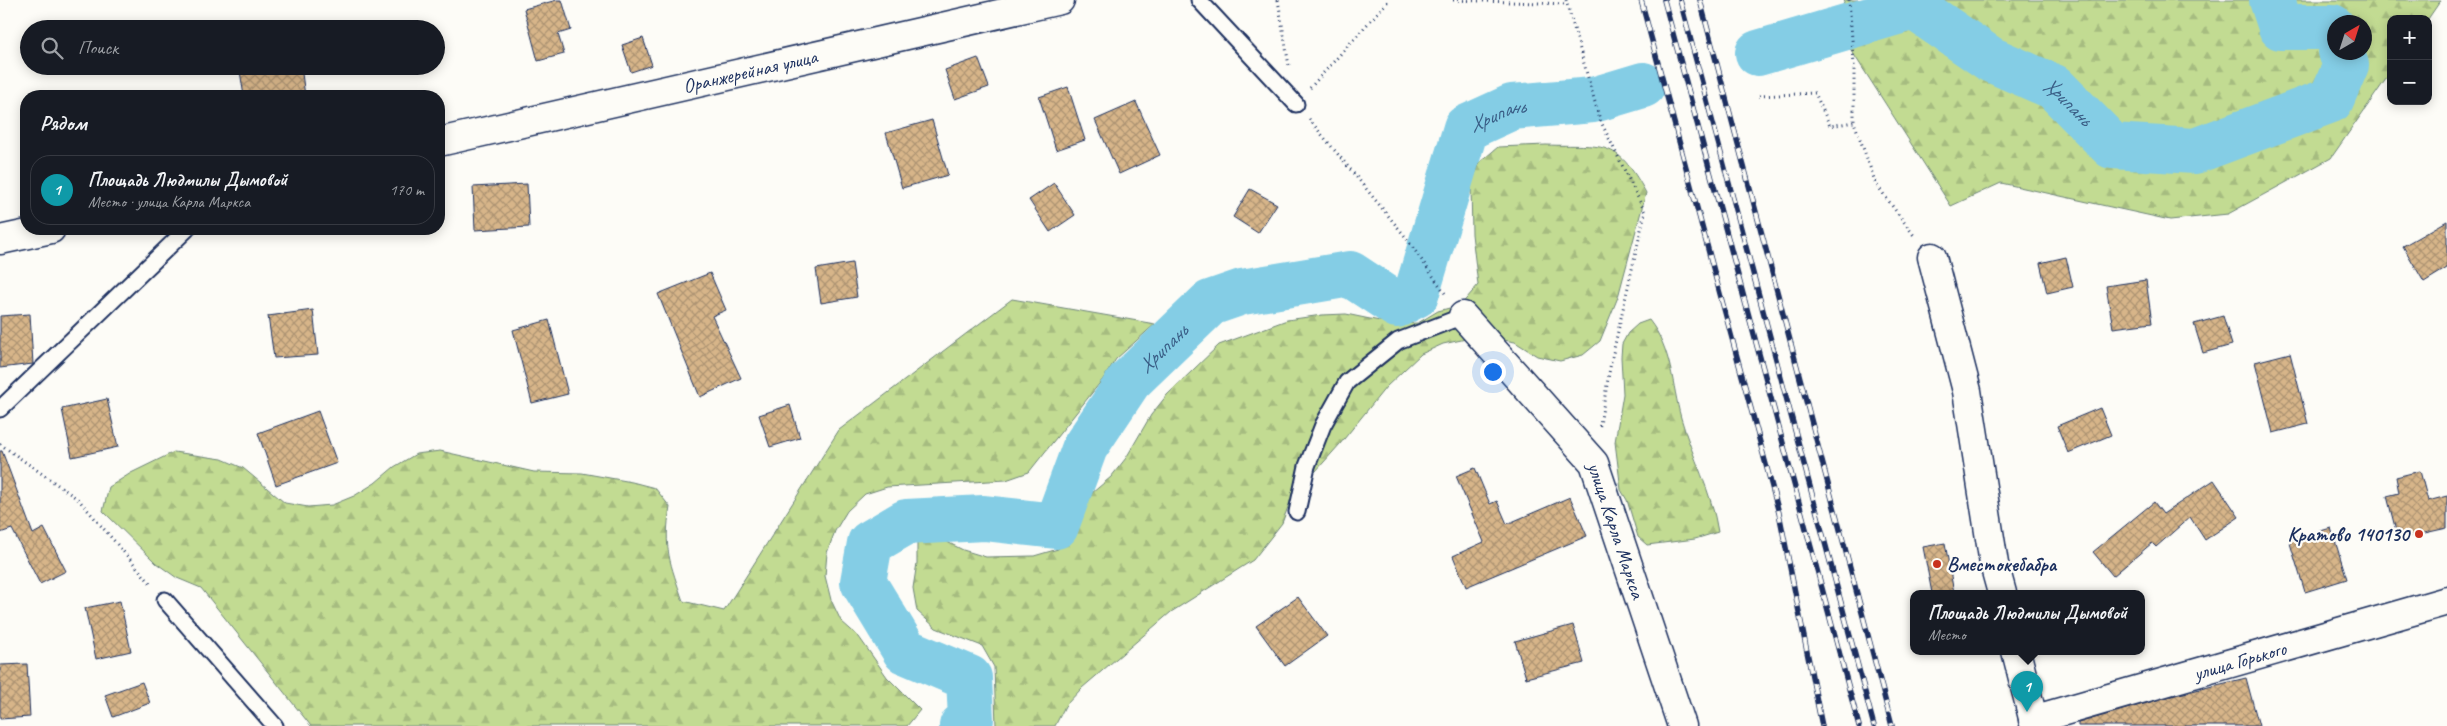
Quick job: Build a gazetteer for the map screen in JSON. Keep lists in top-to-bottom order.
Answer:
{
  "streets": {
    "street": ["Оранжерейная улица", "улица Карла Маркса", "улица Горького"]
  },
  "water": ["Хрипань"],
  "places": ["Кратово 140130", "Вместокебабра"],
  "north": "top right",
  "page": {
    "map_buttons": ["+", "−"],
    "search": "Поиск",
    "heading": "Рядом",
    "list": [
      {
        "mark": "1",
        "name": "Площадь Людмилы Дымовой",
        "note": "Место · улица Карла Маркса",
        "value": "170 m"
      }
    ],
    "popup": ["Площадь Людмилы Дымовой", "Место"],
    "pins": "1"
  }
}
